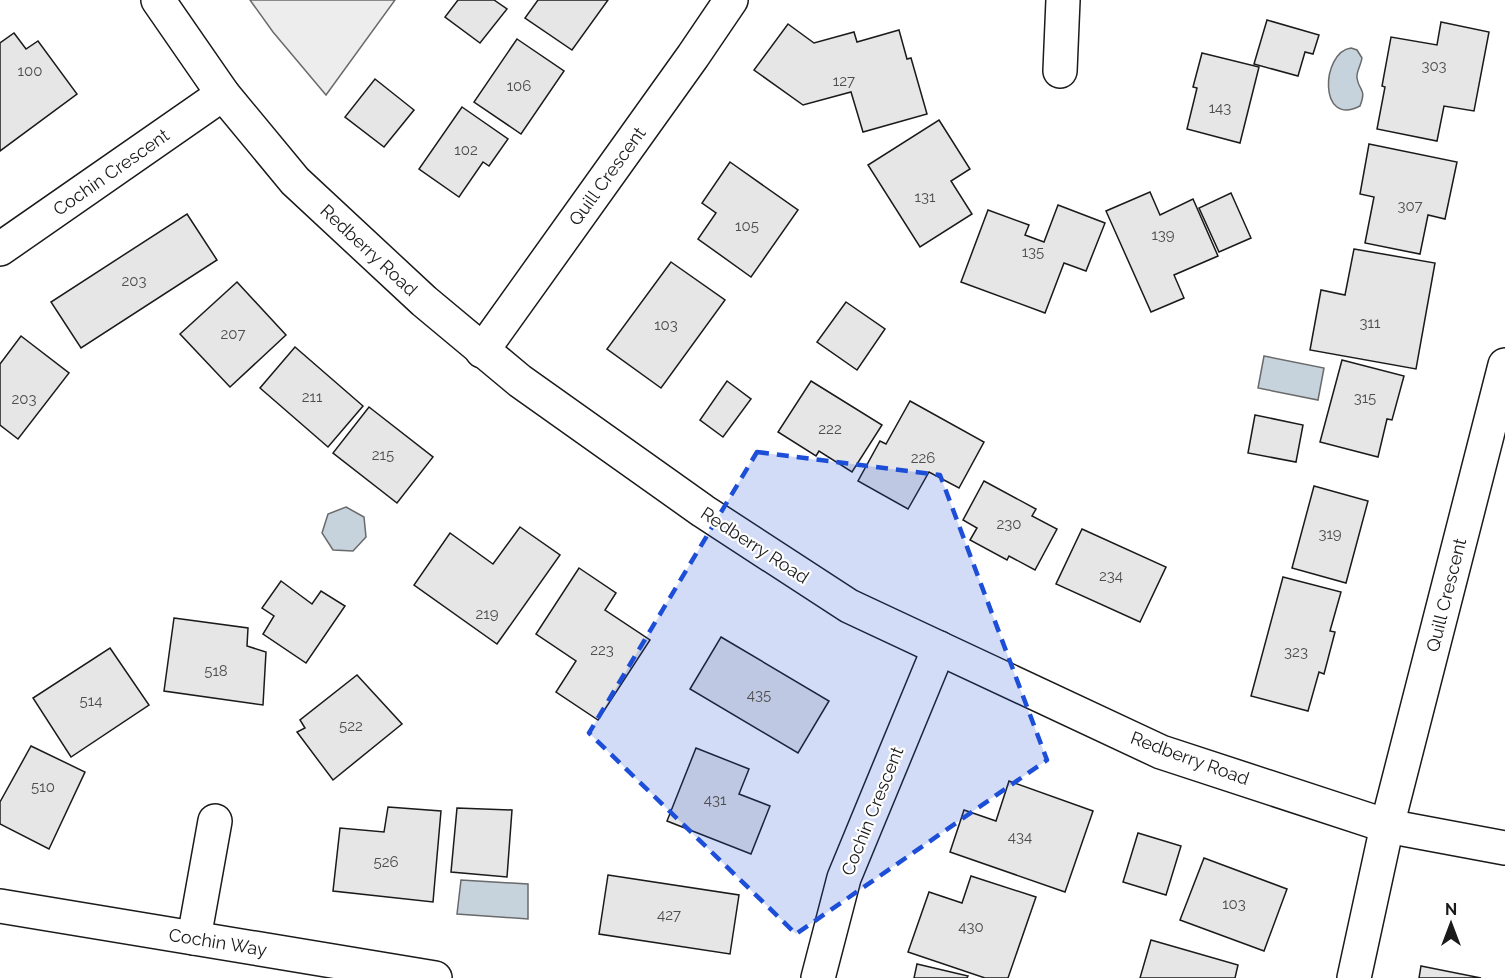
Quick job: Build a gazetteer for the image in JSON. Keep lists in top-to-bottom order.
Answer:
{
  "streets": {
    "street": [
      "Cochin Crescent",
      "Quill Crescent",
      "Redberry Road",
      "Cochin Way"
    ]
  },
  "crossings": [
    ["Cochin Crescent", "Redberry Road"],
    ["Quill Crescent", "Redberry Road"]
  ],
  "house_numbers": [
    "303",
    "100",
    "127",
    "106",
    "143",
    "102",
    "131",
    "307",
    "105",
    "139",
    "135",
    "203",
    "311",
    "103",
    "207",
    "211",
    "315",
    "203",
    "222",
    "215",
    "226",
    "230",
    "319",
    "234",
    "219",
    "223",
    "323",
    "518",
    "435",
    "514",
    "522",
    "510",
    "431",
    "434",
    "526",
    "103",
    "427",
    "430"
  ],
  "north": "top"
}
